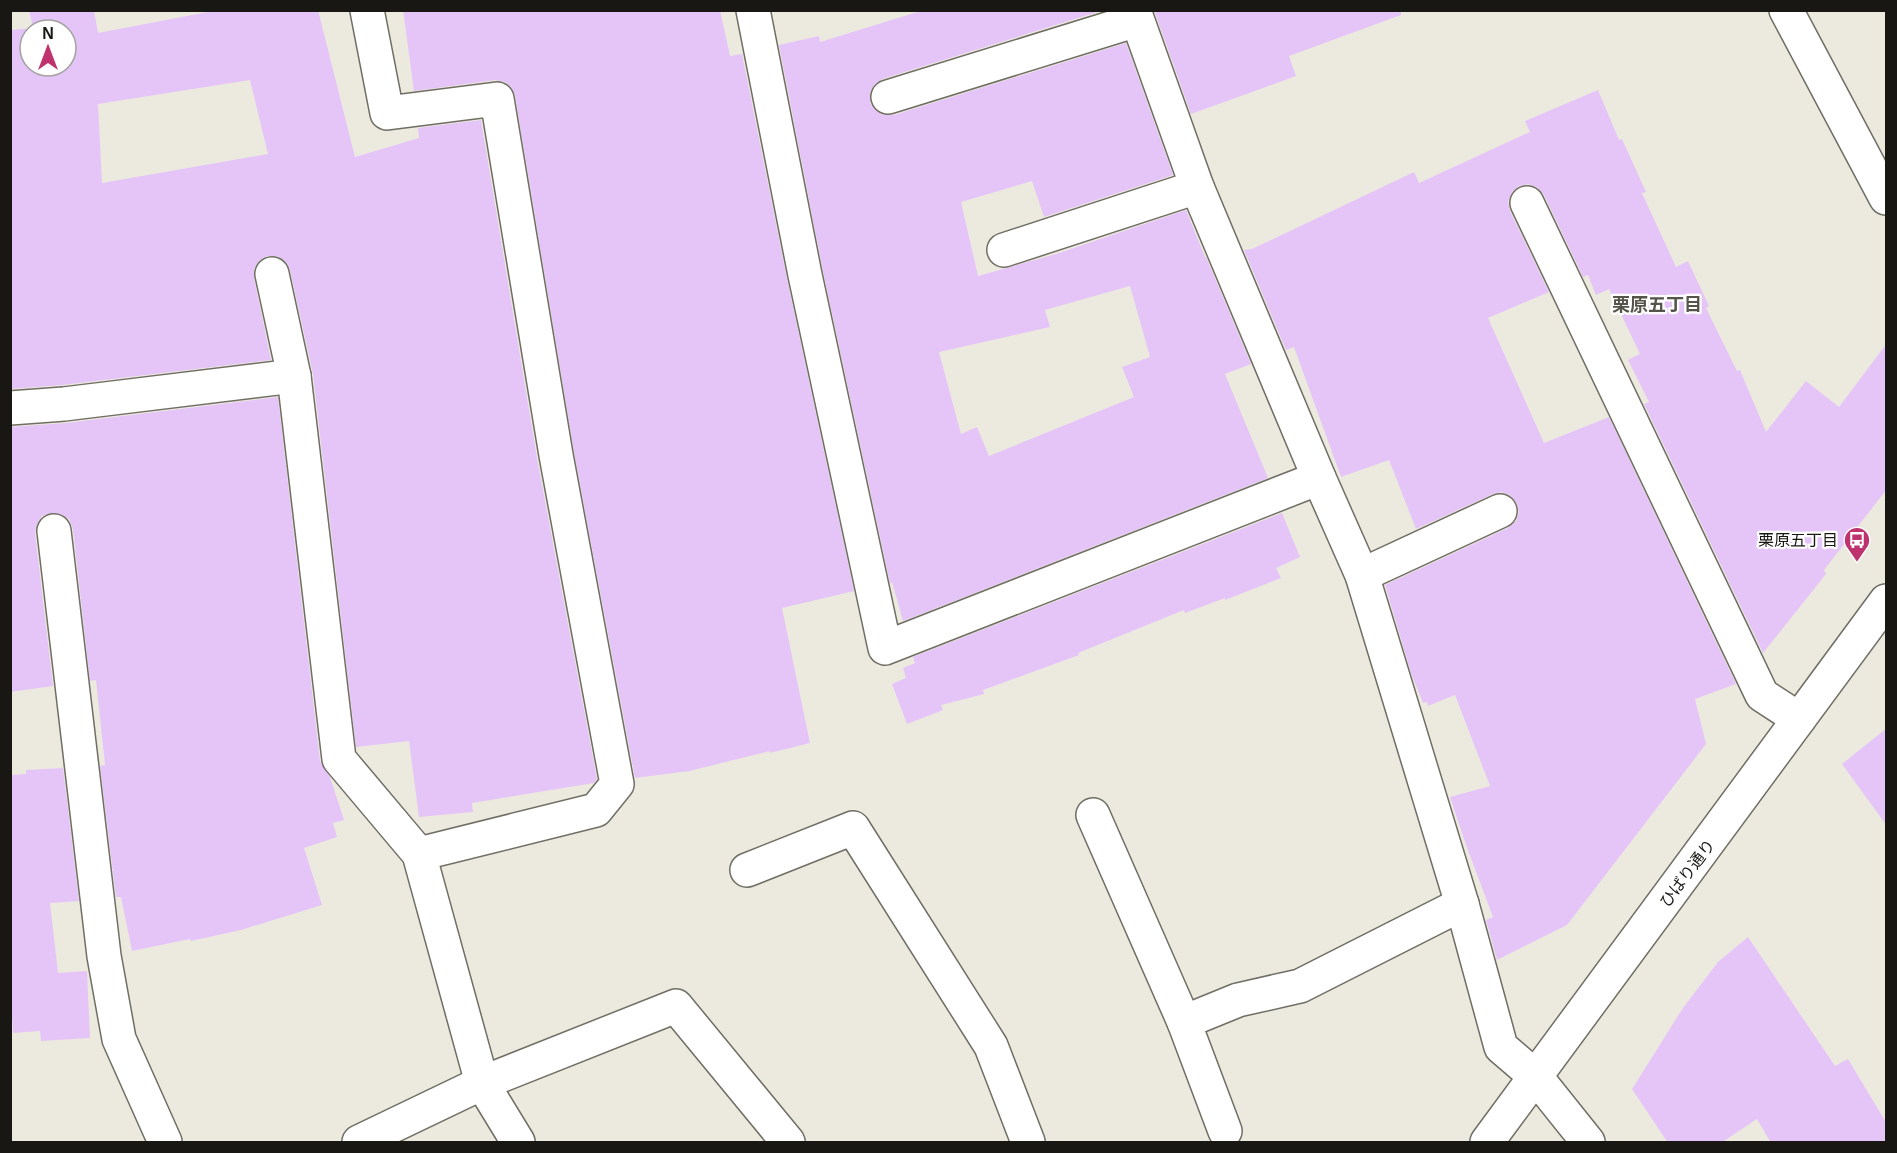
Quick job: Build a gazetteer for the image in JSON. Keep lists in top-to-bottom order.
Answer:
{
  "streets": {
    "street": ["ひばり通り"]
  },
  "districts": ["栗原五丁目"],
  "places": {
    "bus stop": ["栗原五丁目"]
  },
  "north": "top"
}
